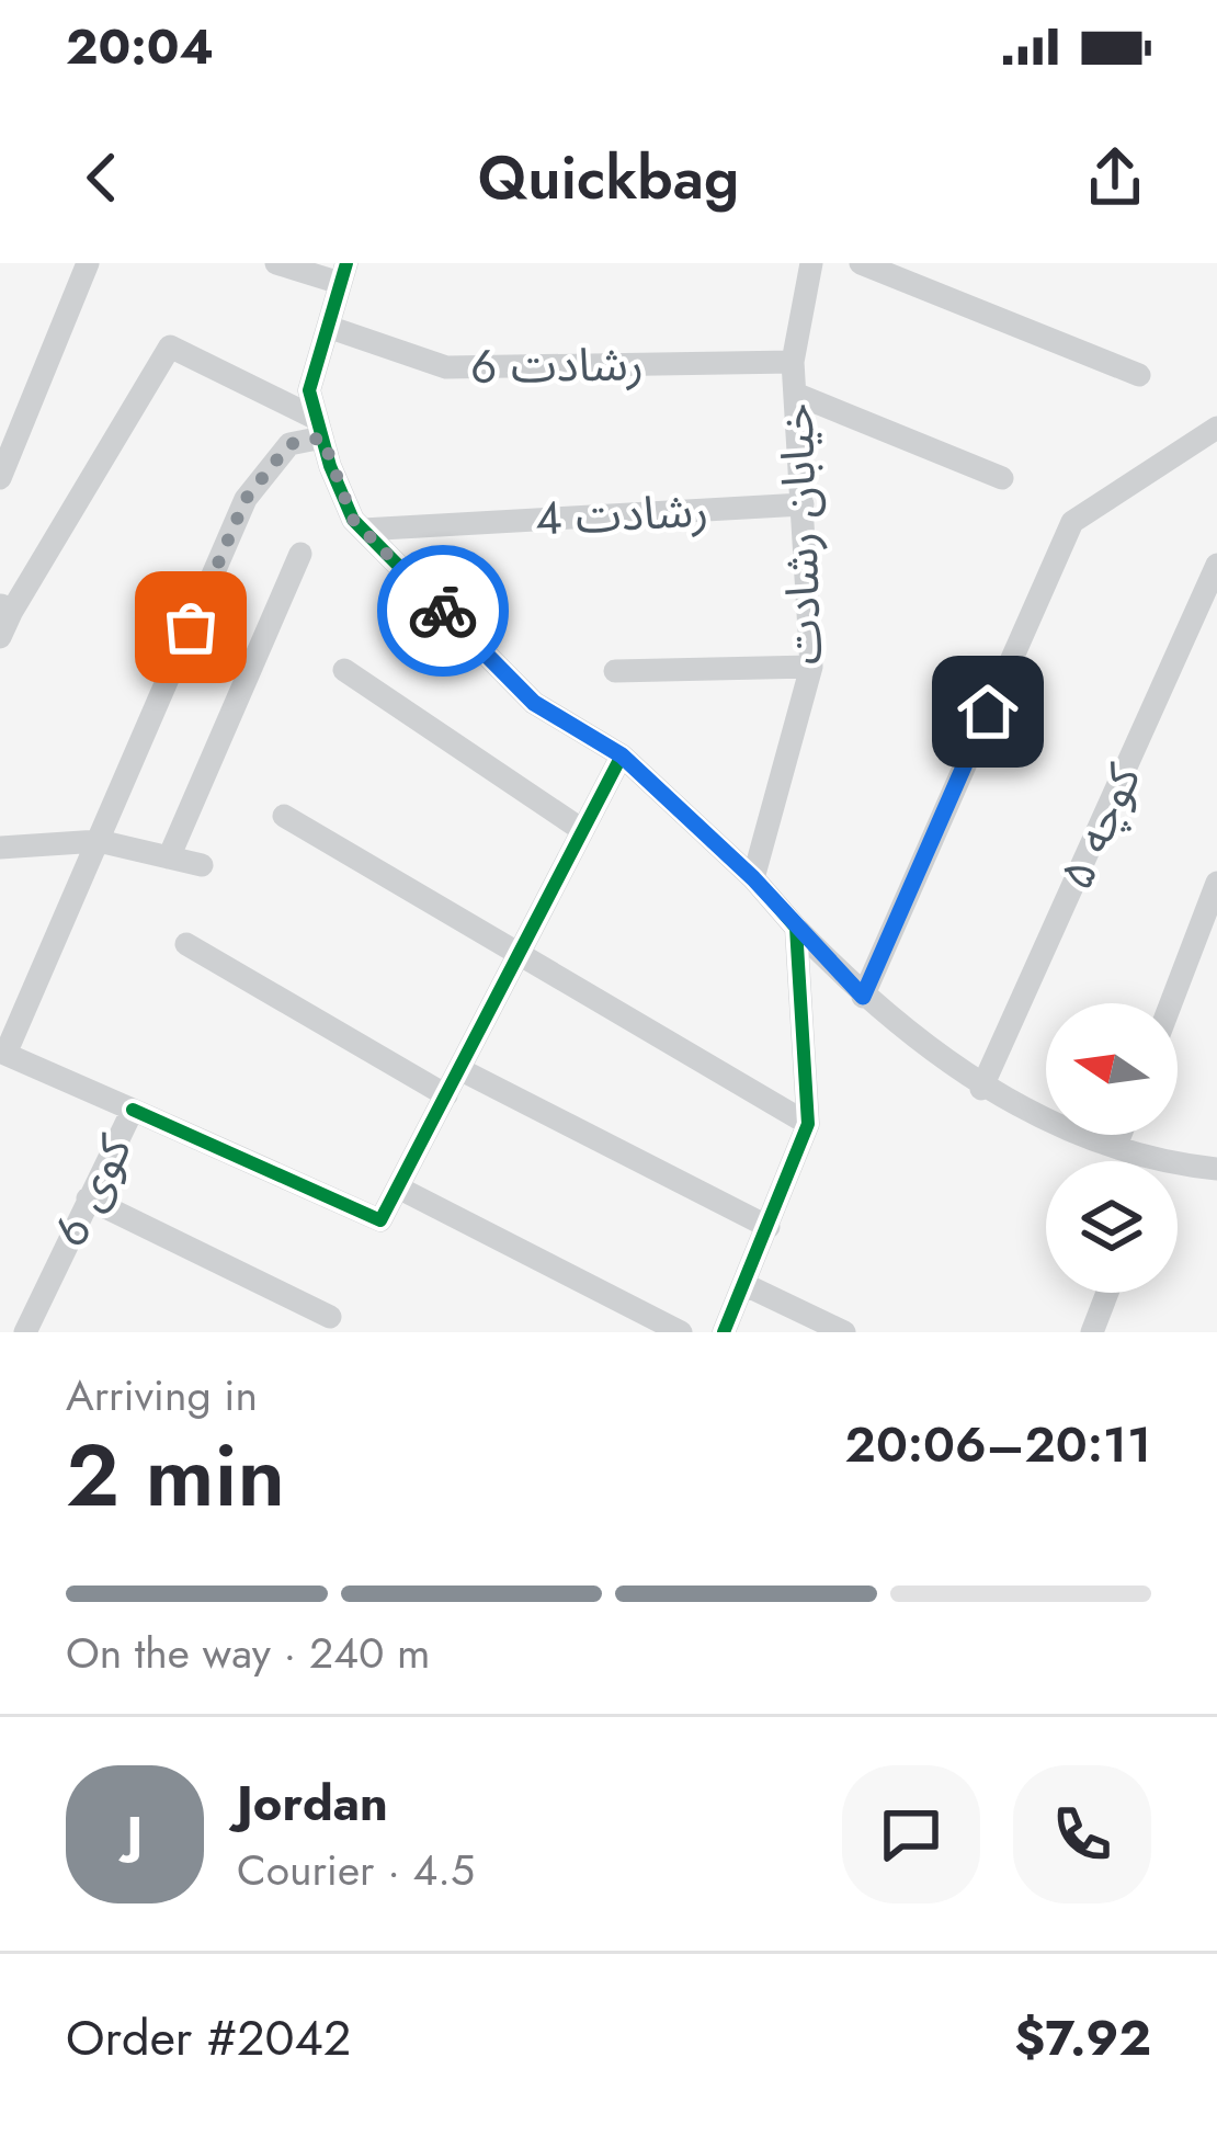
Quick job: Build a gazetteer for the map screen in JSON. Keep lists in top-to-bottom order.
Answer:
{
  "streets": {
    "street": [
      "رشادت 6",
      "رشادت 4",
      "خیابان رشادت",
      "کوچه ۵",
      "کوی 6"
    ]
  },
  "crossings": [
    ["رشادت 6", "خیابان رشادت"],
    ["رشادت 4", "خیابان رشادت"]
  ],
  "north": "left",
  "page": {
    "status": "20:04",
    "header": "Quickbag",
    "heading": ["2 min", "Arriving in", "20:06–20:11"],
    "panel": [
      "Jordan",
      "Courier · 4.5",
      "Order #2042",
      "$7.92"
    ],
    "bar": "On the way · 240 m",
    "round": "J"
  }
}
